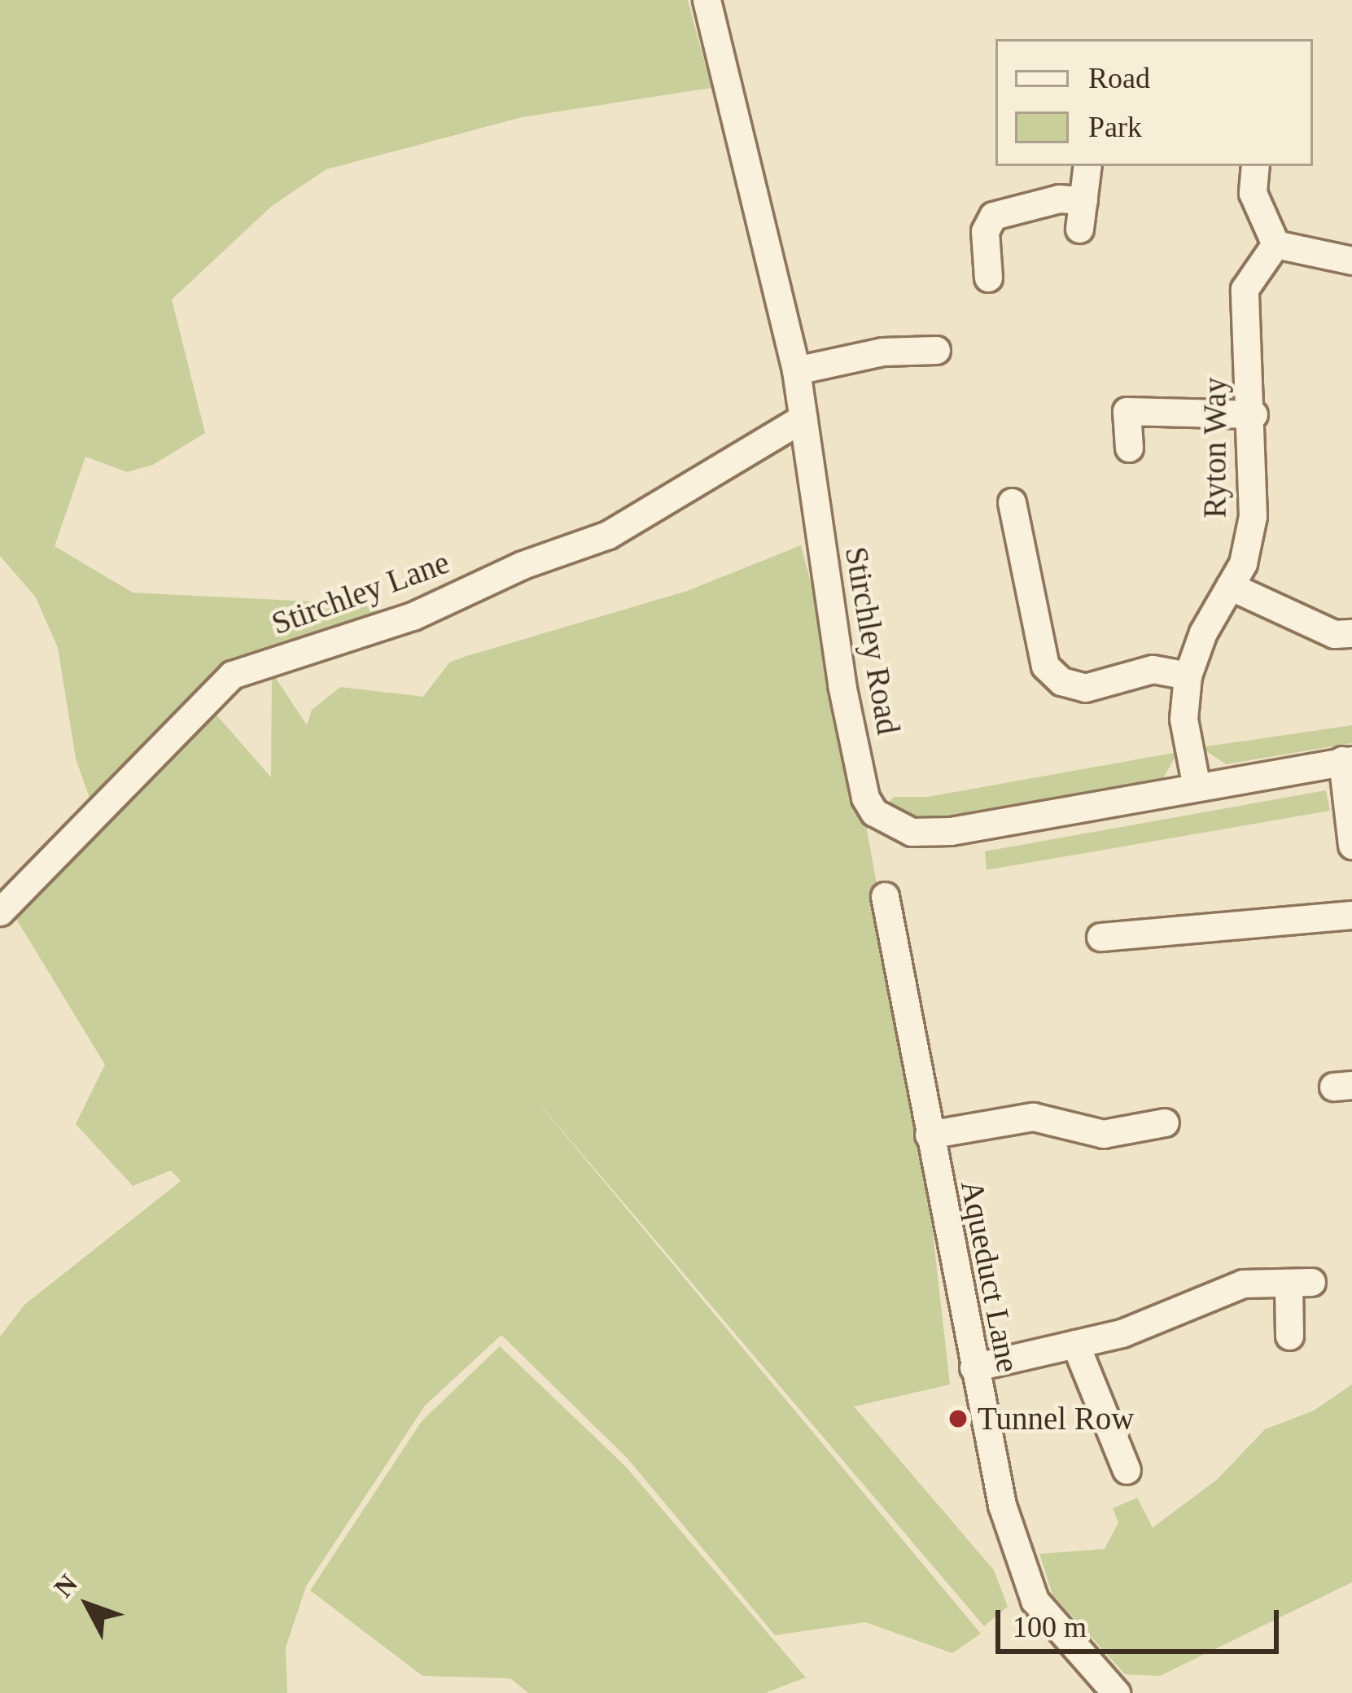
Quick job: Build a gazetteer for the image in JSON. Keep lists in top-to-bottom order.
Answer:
{
  "streets": {
    "street": [
      "Ryton Way",
      "Stirchley Lane",
      "Stirchley Road",
      "Aqueduct Lane"
    ]
  },
  "crossings": [
    ["Ryton Way", "Stirchley Road"],
    ["Stirchley Lane", "Stirchley Road"]
  ],
  "places": ["Tunnel Row"],
  "legend": ["Road", "Park"],
  "scale_bar": "100 m",
  "north": "top left"
}
